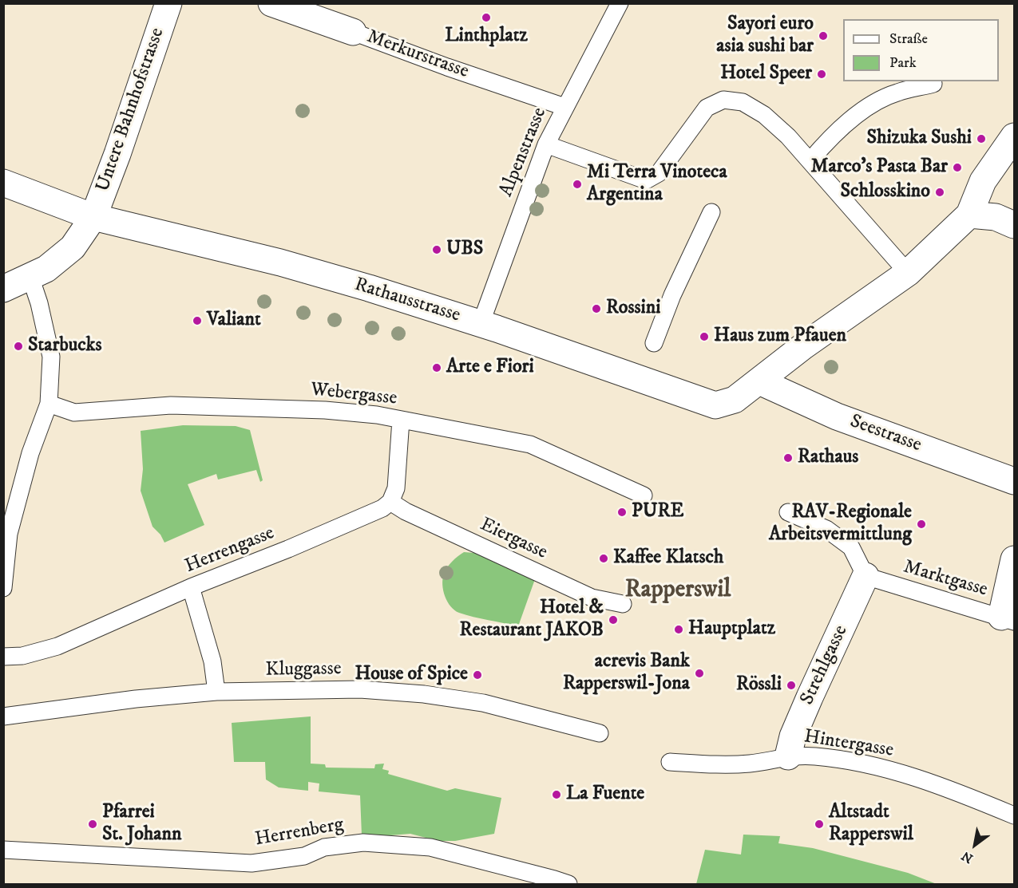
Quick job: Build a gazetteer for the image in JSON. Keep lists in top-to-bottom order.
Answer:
{
  "streets": {
    "street": [
      "Merkurstrasse",
      "Untere Bahnhofstrasse",
      "Rathausstrasse",
      "Seestrasse",
      "Strehlgasse"
    ],
    "lane": [
      "Alpenstrasse",
      "Webergasse",
      "Eiergasse",
      "Herrengasse",
      "Marktgasse",
      "Kluggasse",
      "Hintergasse",
      "Herrenberg"
    ]
  },
  "crossings": [
    ["Merkurstrasse", "Alpenstrasse"],
    ["Untere Bahnhofstrasse", "Rathausstrasse"],
    ["Alpenstrasse", "Rathausstrasse"],
    ["Rathausstrasse", "Seestrasse"],
    ["Eiergasse", "Herrengasse"],
    ["Marktgasse", "Strehlgasse"],
    ["Strehlgasse", "Hintergasse"]
  ],
  "districts": ["Rapperswil"],
  "places": [
    "Linthplatz",
    "Sayori euro asia sushi bar",
    "Hotel Speer",
    "Shizuka Sushi",
    "Marco's Pasta Bar",
    "Mi Terra Vinoteca Argentina",
    "Schlosskino",
    "UBS",
    "Rossini",
    "Valiant",
    "Haus zum Pfauen",
    "Starbucks",
    "Arte e Fiori",
    "Rathaus",
    "PURE",
    "RAV-Regionale Arbeitsvermittlung",
    "Kaffee Klatsch",
    "Hotel & Restaurant JAKOB",
    "Hauptplatz",
    "acrevis Bank Rapperswil-Jona",
    "House of Spice",
    "Rössli",
    "La Fuente",
    "Pfarrei St. Johann",
    "Altstadt Rapperswil"
  ],
  "legend": ["Straße", "Park"],
  "north": "bottom left"
}
